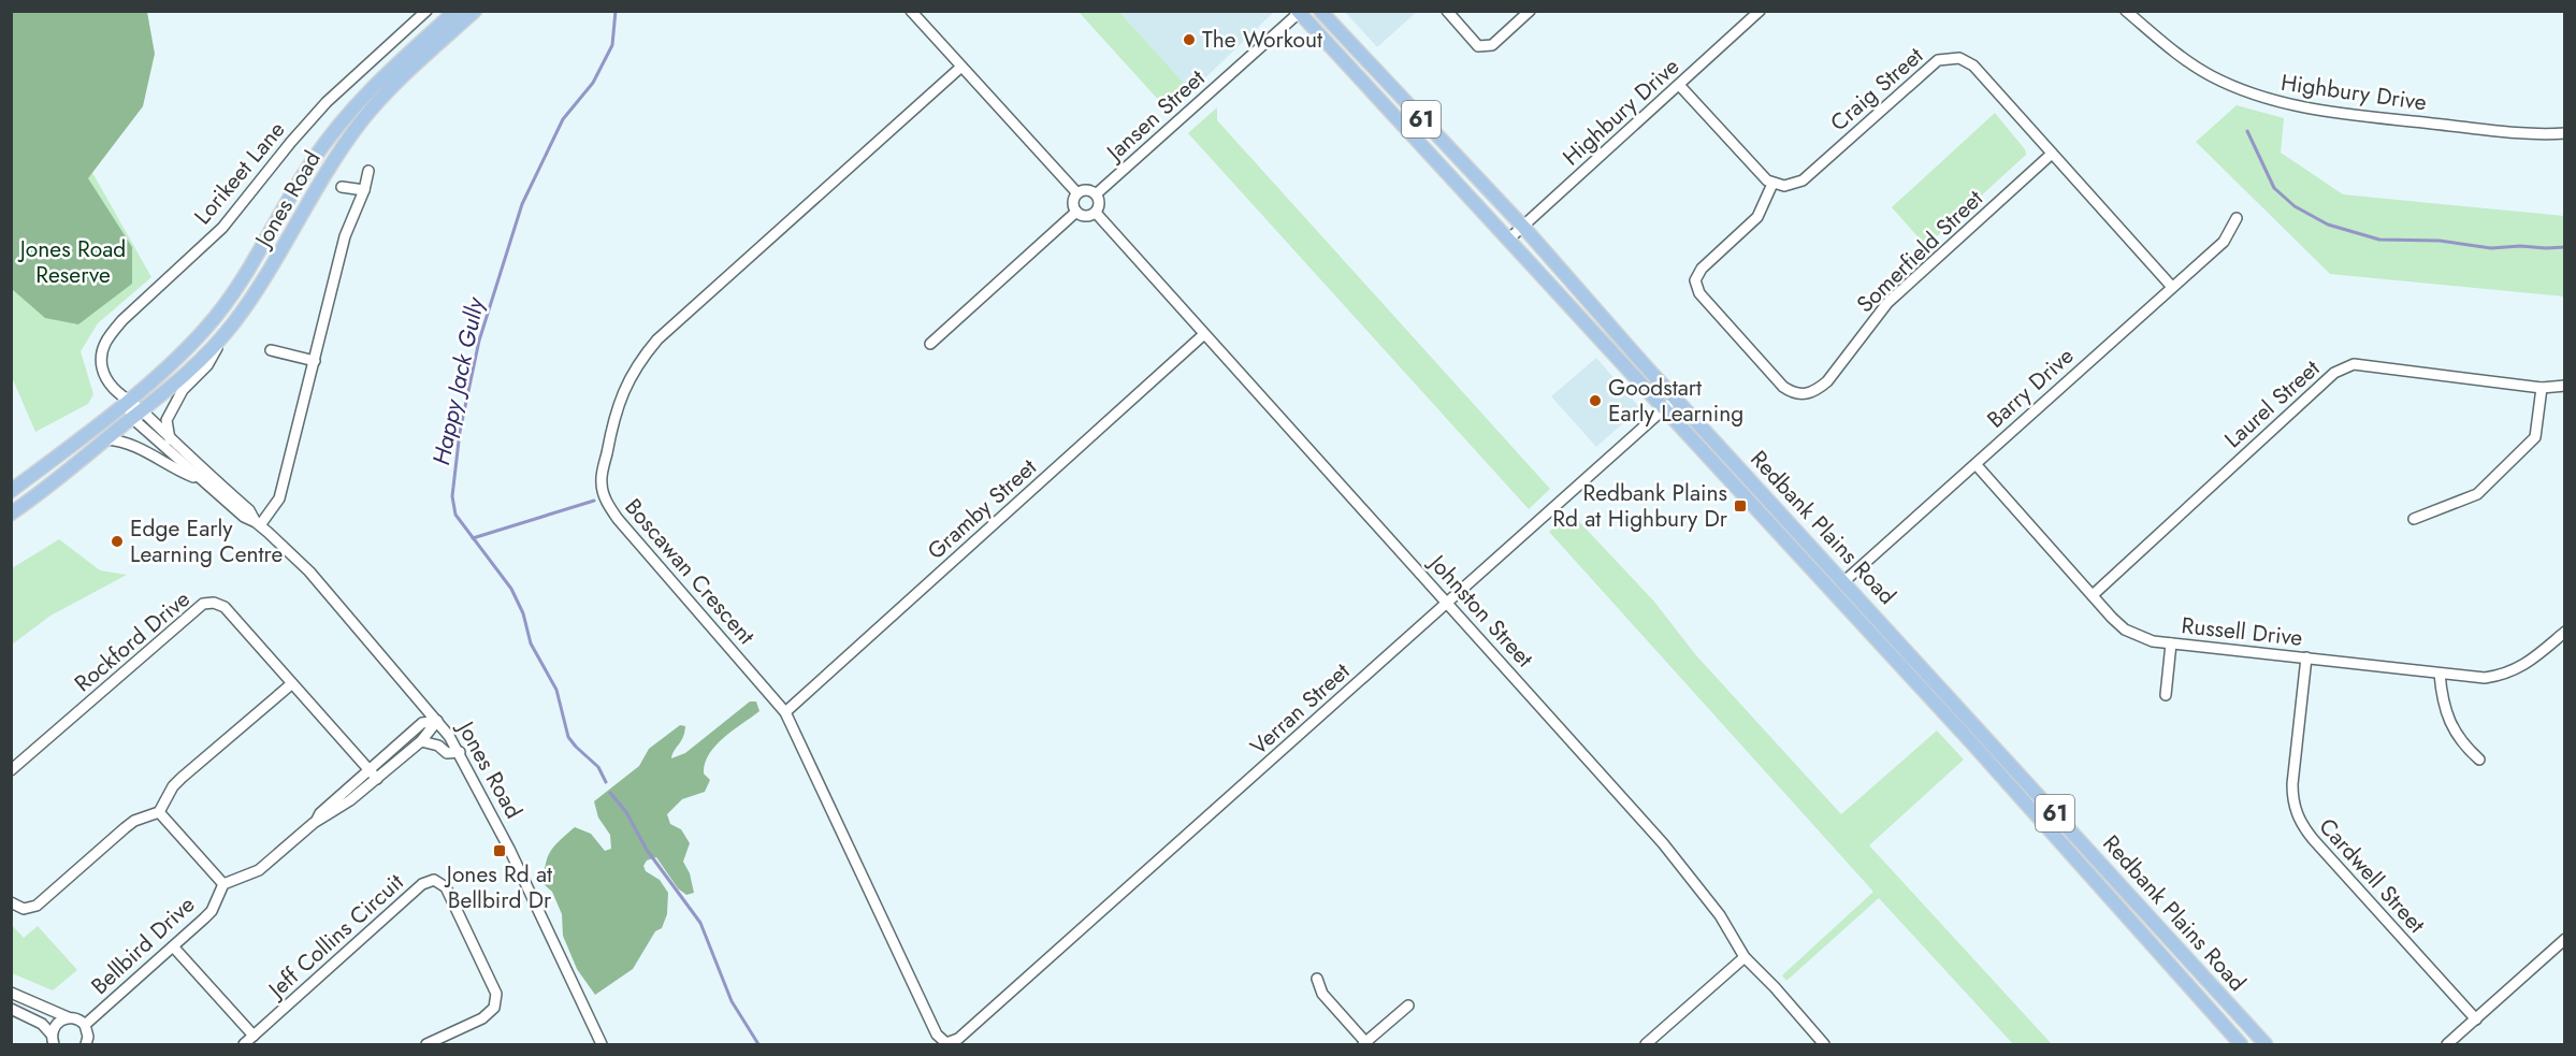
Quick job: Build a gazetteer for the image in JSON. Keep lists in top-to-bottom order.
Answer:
{
  "streets": {
    "main road": ["61", "Jones Road", "Redbank Plains Road"],
    "street": [
      "Craig Street",
      "Highbury Drive",
      "Jansen Street",
      "Lorikeet Lane",
      "Somerfield Street",
      "Barry Drive",
      "Laurel Street",
      "Gramby Street",
      "Boscawan Crescent",
      "Johnston Street",
      "Russell Drive",
      "Rockford Drive",
      "Verran Street",
      "Cardwell Street",
      "Jeff Collins Circuit",
      "Bellbird Drive"
    ]
  },
  "crossings": [
    ["Craig Street", "Somerfield Street"],
    ["Craig Street", "Barry Drive"],
    ["Highbury Drive", "Redbank Plains Road"],
    ["Jansen Street", "Redbank Plains Road"],
    ["Jansen Street", "Johnston Street"],
    ["Lorikeet Lane", "Jones Road"],
    ["Barry Drive", "Redbank Plains Road"],
    ["Barry Drive", "Russell Drive"],
    ["Laurel Street", "Russell Drive"],
    ["Gramby Street", "Boscawan Crescent"],
    ["Gramby Street", "Johnston Street"],
    ["Redbank Plains Road", "Verran Street"],
    ["Boscawan Crescent", "Verran Street"],
    ["Johnston Street", "Verran Street"],
    ["Russell Drive", "Cardwell Street"]
  ],
  "water": ["Happy Jack Gully"],
  "parks": ["Jones Road Reserve"],
  "places": {
    "other": ["The Workout", "Goodstart Early Learning", "Edge Early Learning Centre"],
    "transit": ["Redbank Plains Rd at Highbury Dr", "Jones Rd at Bellbird Dr"]
  }
}
